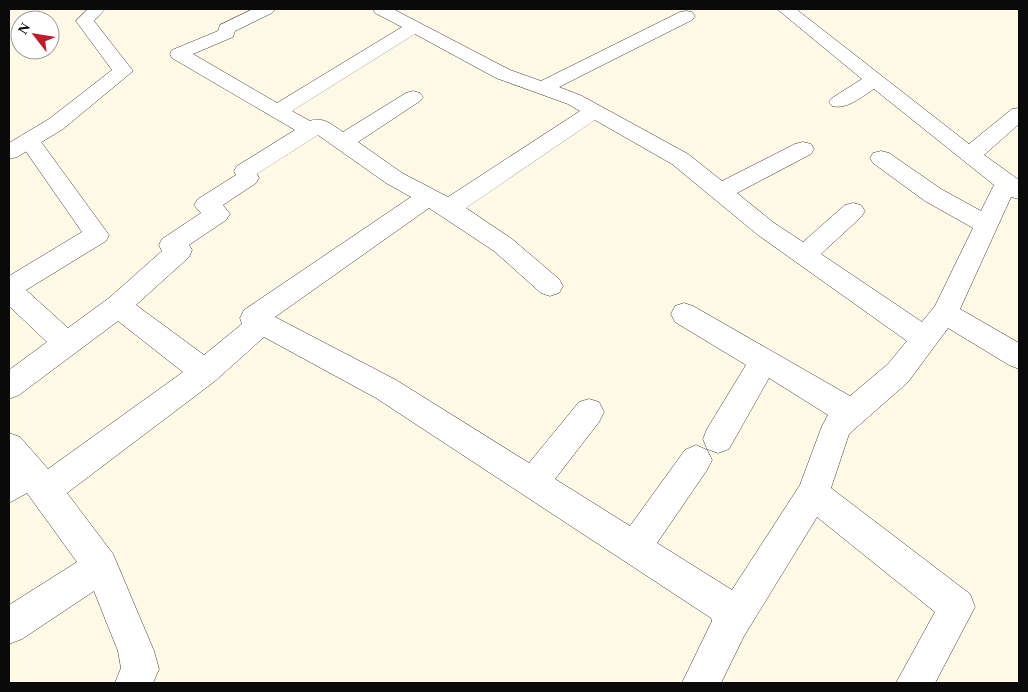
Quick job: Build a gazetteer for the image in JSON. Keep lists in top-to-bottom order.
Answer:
{
  "north": "top left"
}
